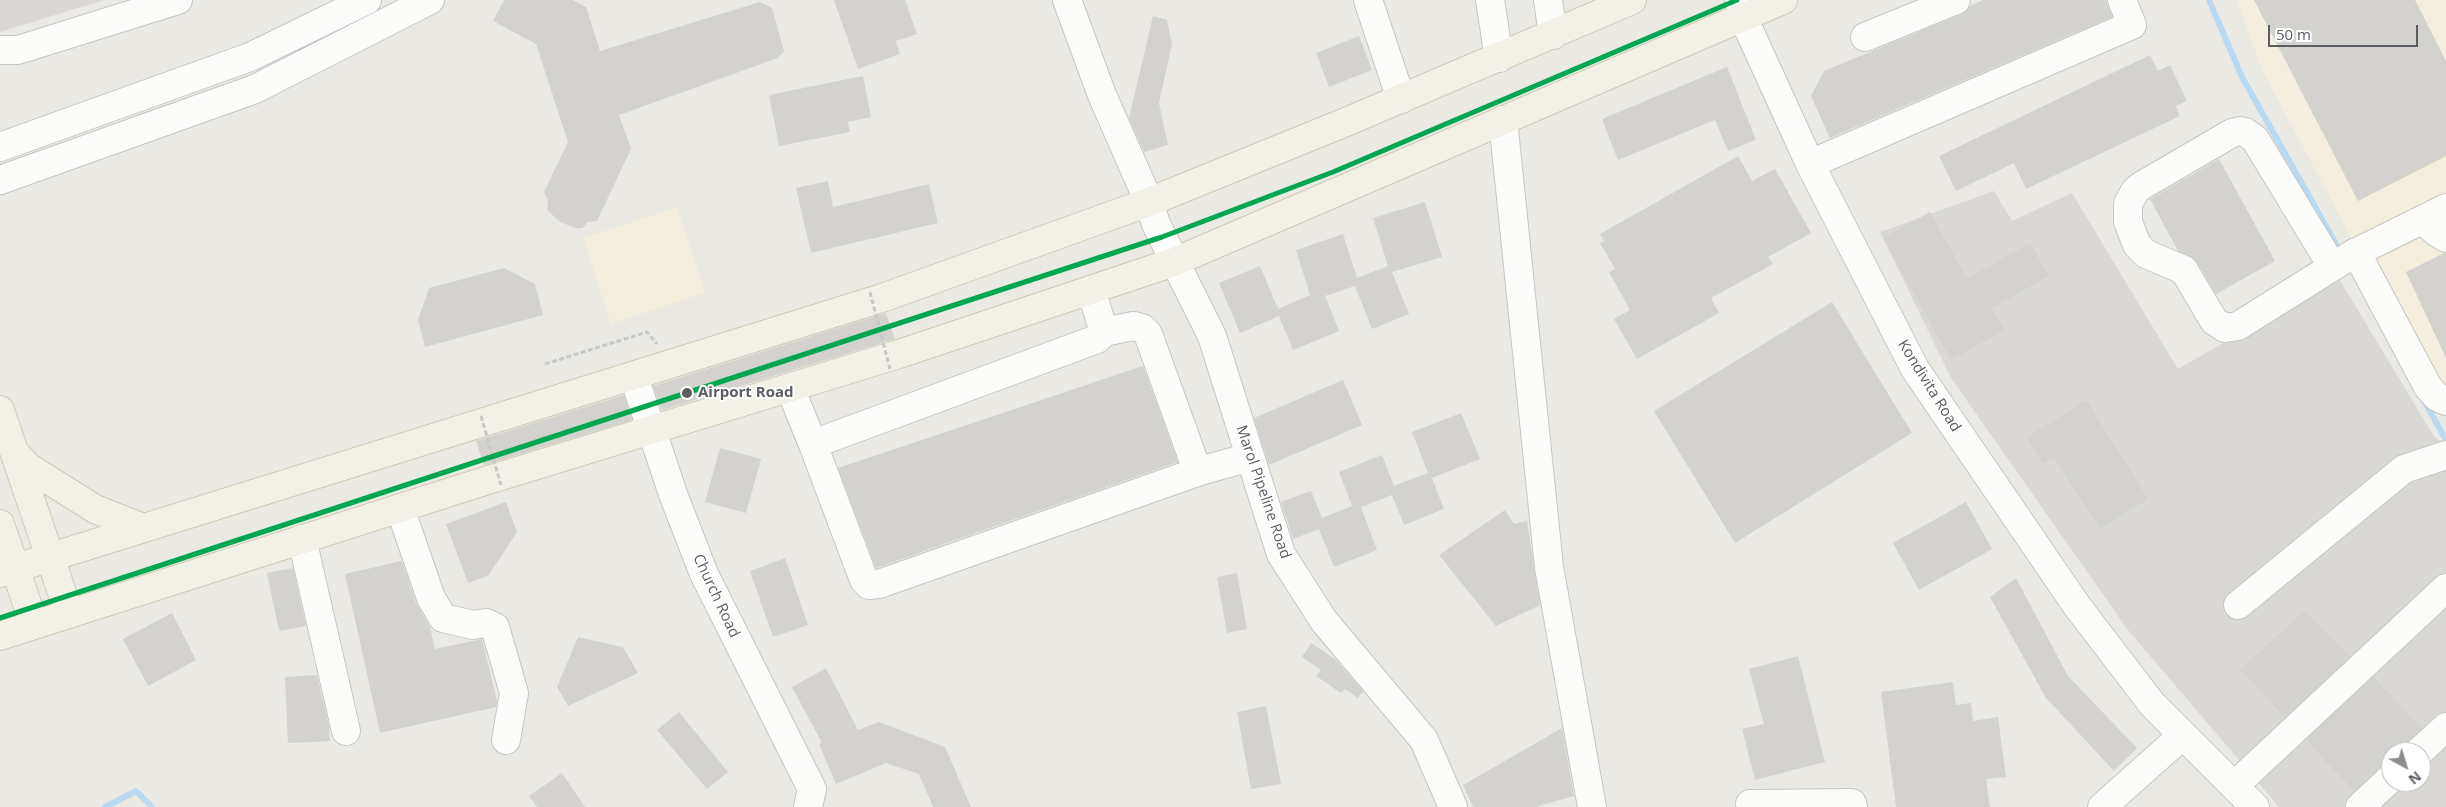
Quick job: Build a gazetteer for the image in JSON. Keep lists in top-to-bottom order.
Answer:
{
  "streets": {
    "street": ["Kondivita Road", "Marol Pipeline Road", "Church Road"]
  },
  "places": ["Airport Road"],
  "scale_bar": "50 m",
  "north": "bottom right"
}
